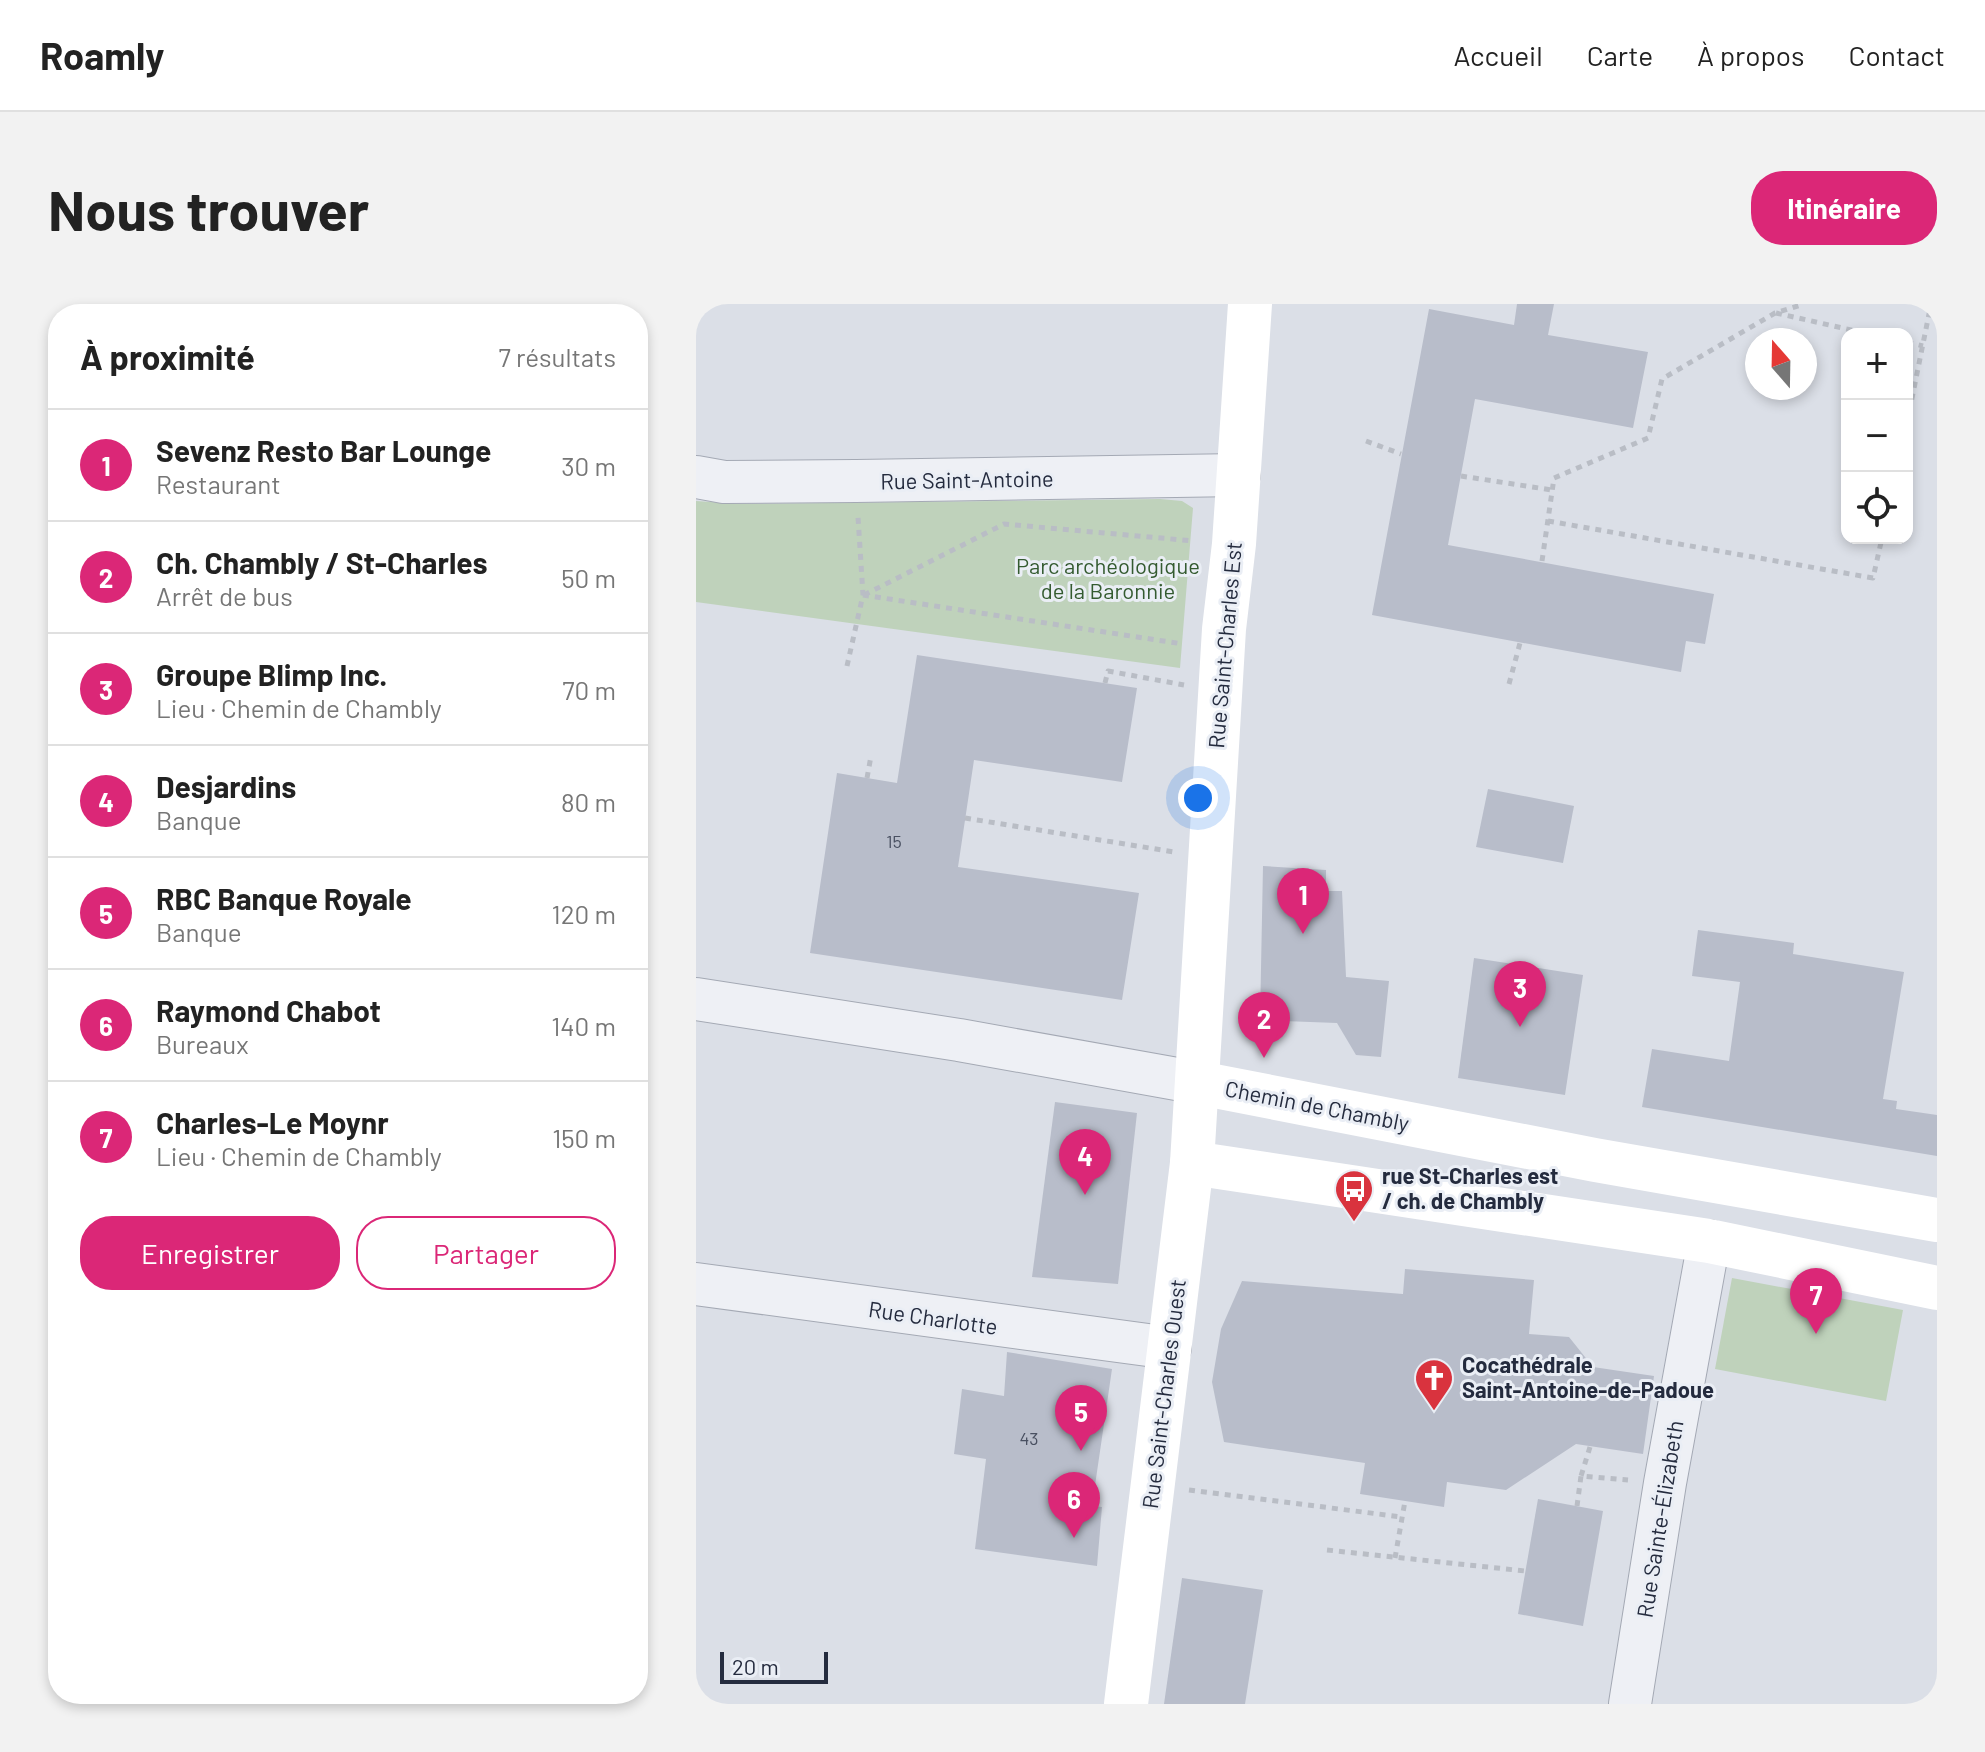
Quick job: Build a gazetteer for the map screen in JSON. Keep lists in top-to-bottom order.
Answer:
{
  "streets": {
    "main road": ["Rue Saint-Charles Est", "Chemin de Chambly", "Rue Saint-Charles Ouest"],
    "street": ["Rue Saint-Antoine", "Rue Charlotte", "Rue Sainte-Élizabeth"]
  },
  "crossings": [
    ["Rue Saint-Antoine", "Rue Saint-Charles Est"],
    ["Rue Saint-Charles Est", "Chemin de Chambly"],
    ["Rue Saint-Charles Est", "Rue Saint-Charles Ouest"],
    ["Chemin de Chambly", "Rue Saint-Charles Ouest"],
    ["Rue Charlotte", "Rue Saint-Charles Ouest"]
  ],
  "parks": ["Parc archéologique de la Baronnie"],
  "places": {
    "bus stop": ["rue St-Charles est / ch. de Chambly"],
    "church": ["Cocathédrale Saint-Antoine-de-Padoue"]
  },
  "house_numbers": ["15", "43"],
  "scale_bar": "20 m",
  "north": "top",
  "page": {
    "header": "Roamly",
    "nav": [
      "Accueil",
      "Carte",
      "À propos",
      "Contact"
    ],
    "buttons": [
      "Itinéraire",
      ["Enregistrer", "Partager"]
    ],
    "title": "Nous trouver",
    "heading": ["À proximité", "7 résultats"],
    "map_buttons": ["+", "−"],
    "list": [
      {
        "mark": "1",
        "name": "Sevenz Resto Bar Lounge",
        "note": "Restaurant",
        "value": "30 m"
      },
      {
        "mark": "2",
        "name": "Ch. Chambly / St-Charles",
        "note": "Arrêt de bus",
        "value": "50 m"
      },
      {
        "mark": "3",
        "name": "Groupe Blimp Inc.",
        "note": "Lieu · Chemin de Chambly",
        "value": "70 m"
      },
      {
        "mark": "4",
        "name": "Desjardins",
        "note": "Banque",
        "value": "80 m"
      },
      {
        "mark": "5",
        "name": "RBC Banque Royale",
        "note": "Banque",
        "value": "120 m"
      },
      {
        "mark": "6",
        "name": "Raymond Chabot",
        "note": "Bureaux",
        "value": "140 m"
      },
      {
        "mark": "7",
        "name": "Charles-Le Moynr",
        "note": "Lieu · Chemin de Chambly",
        "value": "150 m"
      }
    ],
    "pins": [
      "1",
      "3",
      "2",
      "4",
      "7",
      "5",
      "6"
    ],
    "scale": "20 m"
  }
}
